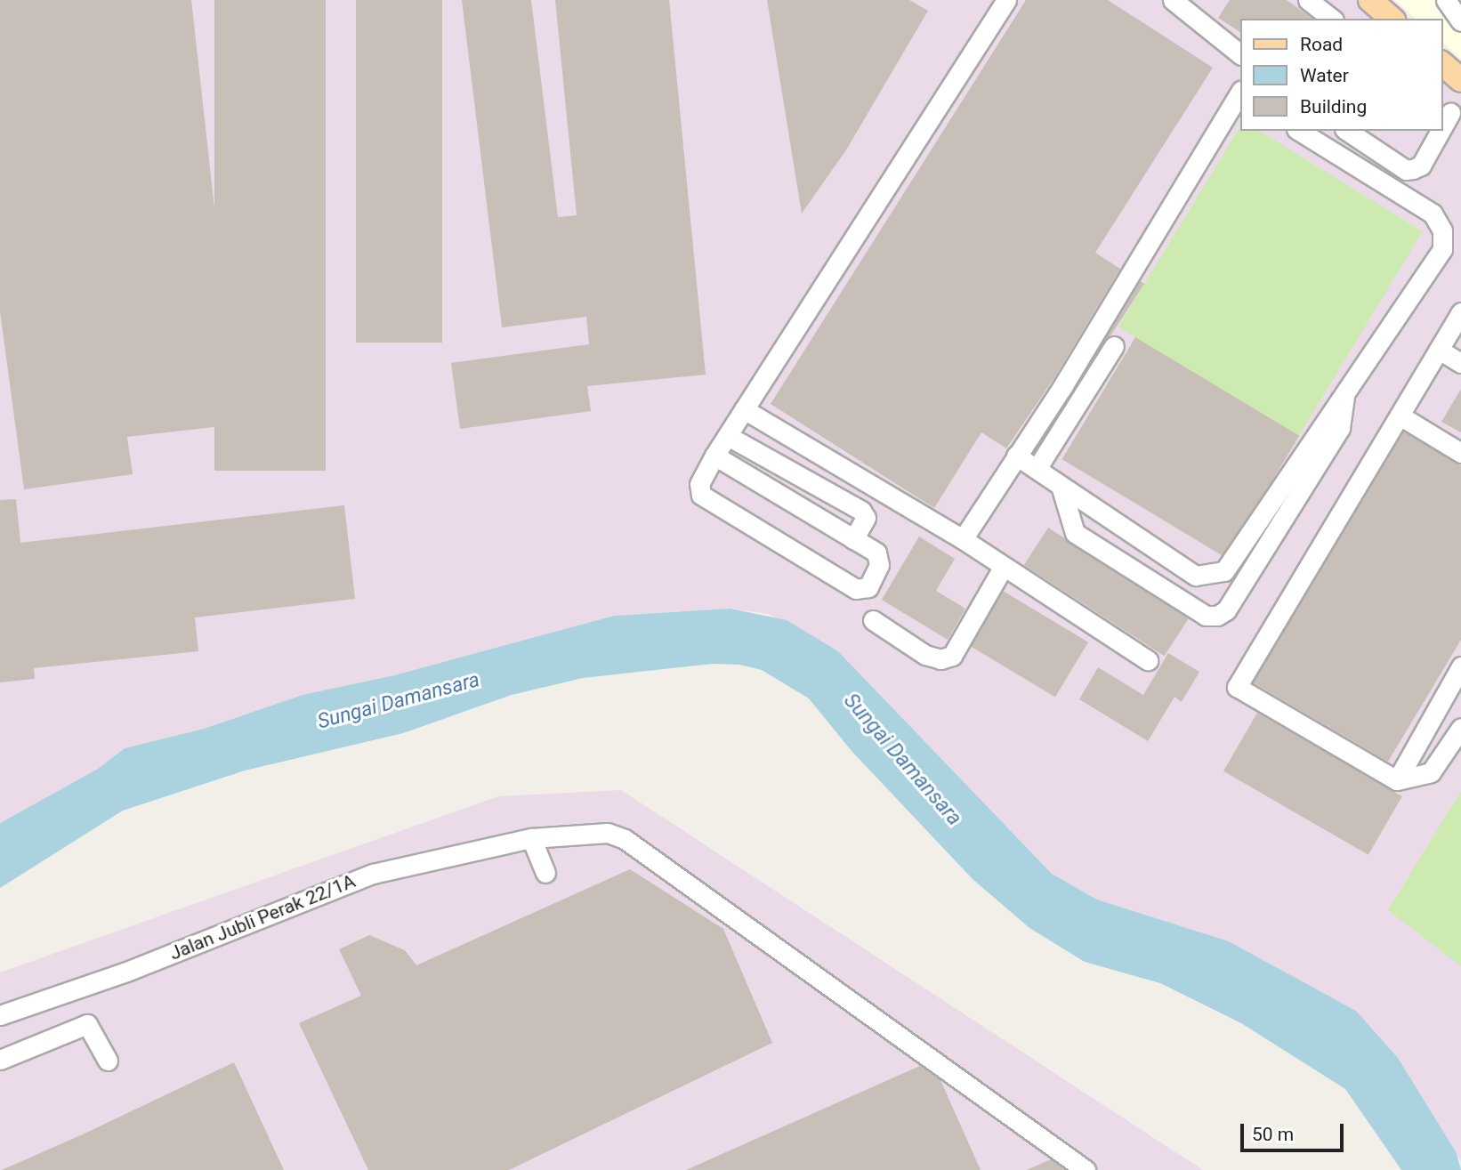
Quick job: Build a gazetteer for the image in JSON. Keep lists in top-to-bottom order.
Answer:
{
  "streets": {
    "lane": ["Jalan Jubli Perak 22/1A"]
  },
  "water": ["Sungai Damansara"],
  "legend": ["Road", "Water", "Building"],
  "scale_bar": "50 m"
}
